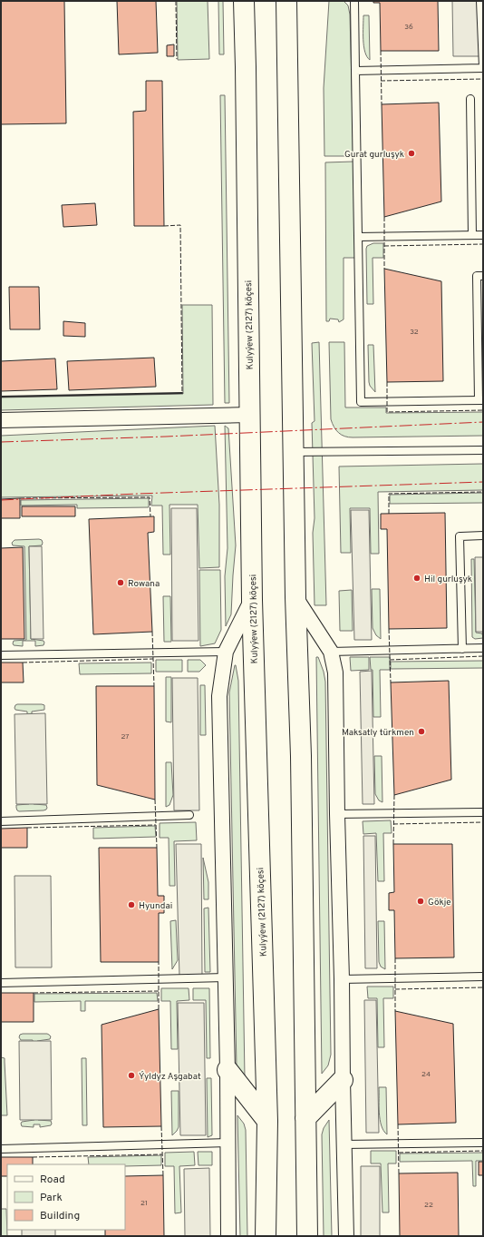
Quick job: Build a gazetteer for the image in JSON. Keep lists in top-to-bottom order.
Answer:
{
  "streets": {
    "highway": ["Kulyýew (2127) köçesi"]
  },
  "places": [
    "Gurat gurluşyk",
    "Hil gurluşyk",
    "Rowana",
    "Maksatly türkmen",
    "Gökje",
    "Hyundai",
    "Ýyldyz Aşgabat"
  ],
  "house_numbers": [
    "36",
    "32",
    "27",
    "24",
    "21",
    "22"
  ],
  "legend": ["Road", "Park", "Building"]
}
